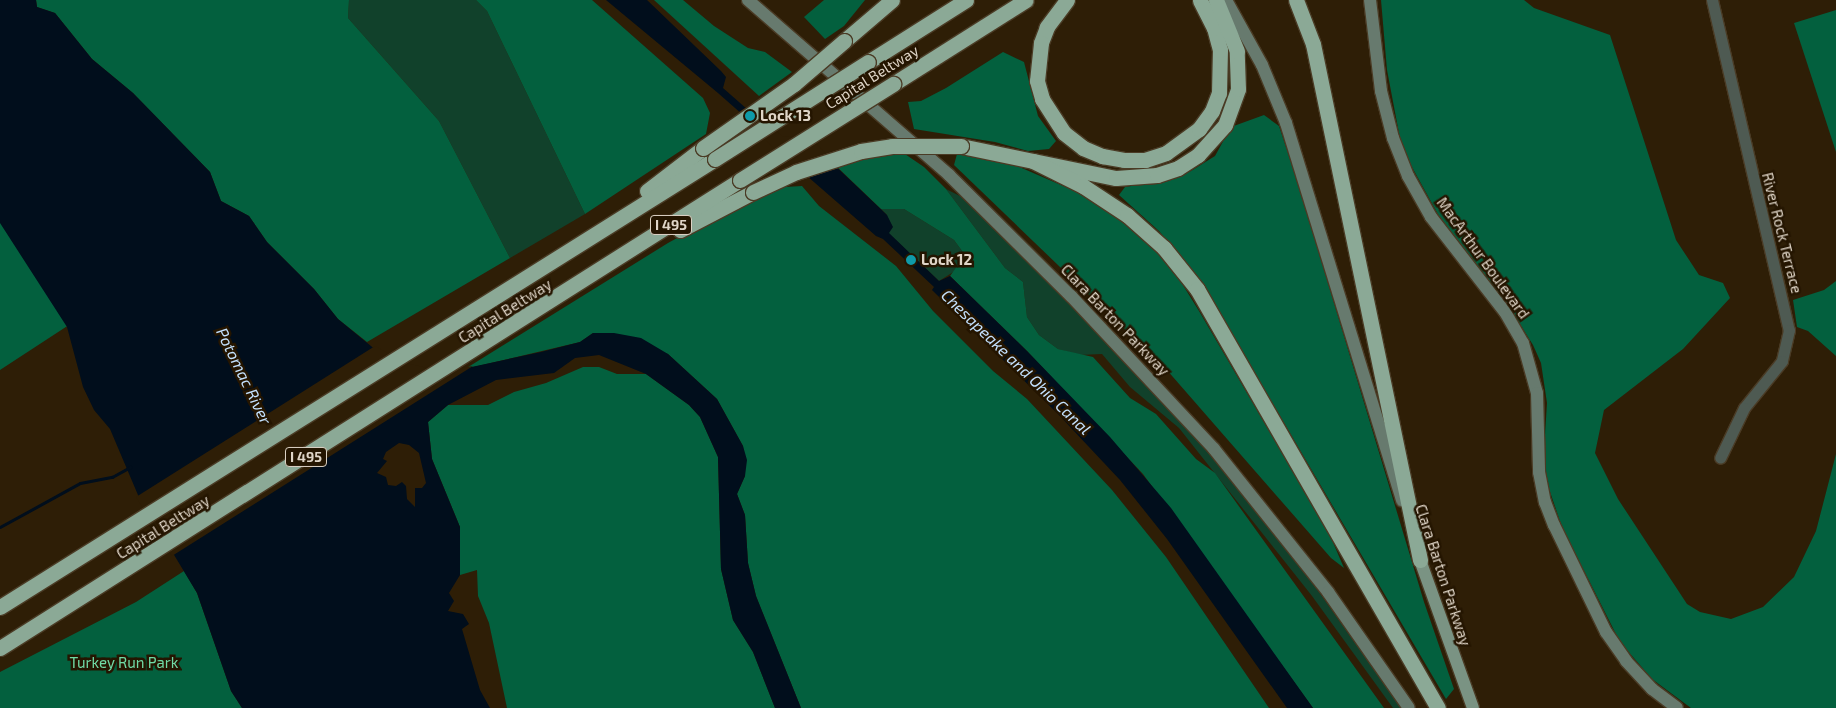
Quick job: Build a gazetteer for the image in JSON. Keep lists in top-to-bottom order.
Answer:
{
  "streets": {
    "highway": ["Capital Beltway", "I 495"],
    "main road": ["MacArthur Boulevard", "Clara Barton Parkway"],
    "street": ["River Rock Terrace"]
  },
  "water": ["Chesapeake and Ohio Canal", "Potomac River"],
  "parks": ["Turkey Run Park"],
  "places": ["Lock 13", "Lock 12"]
}
